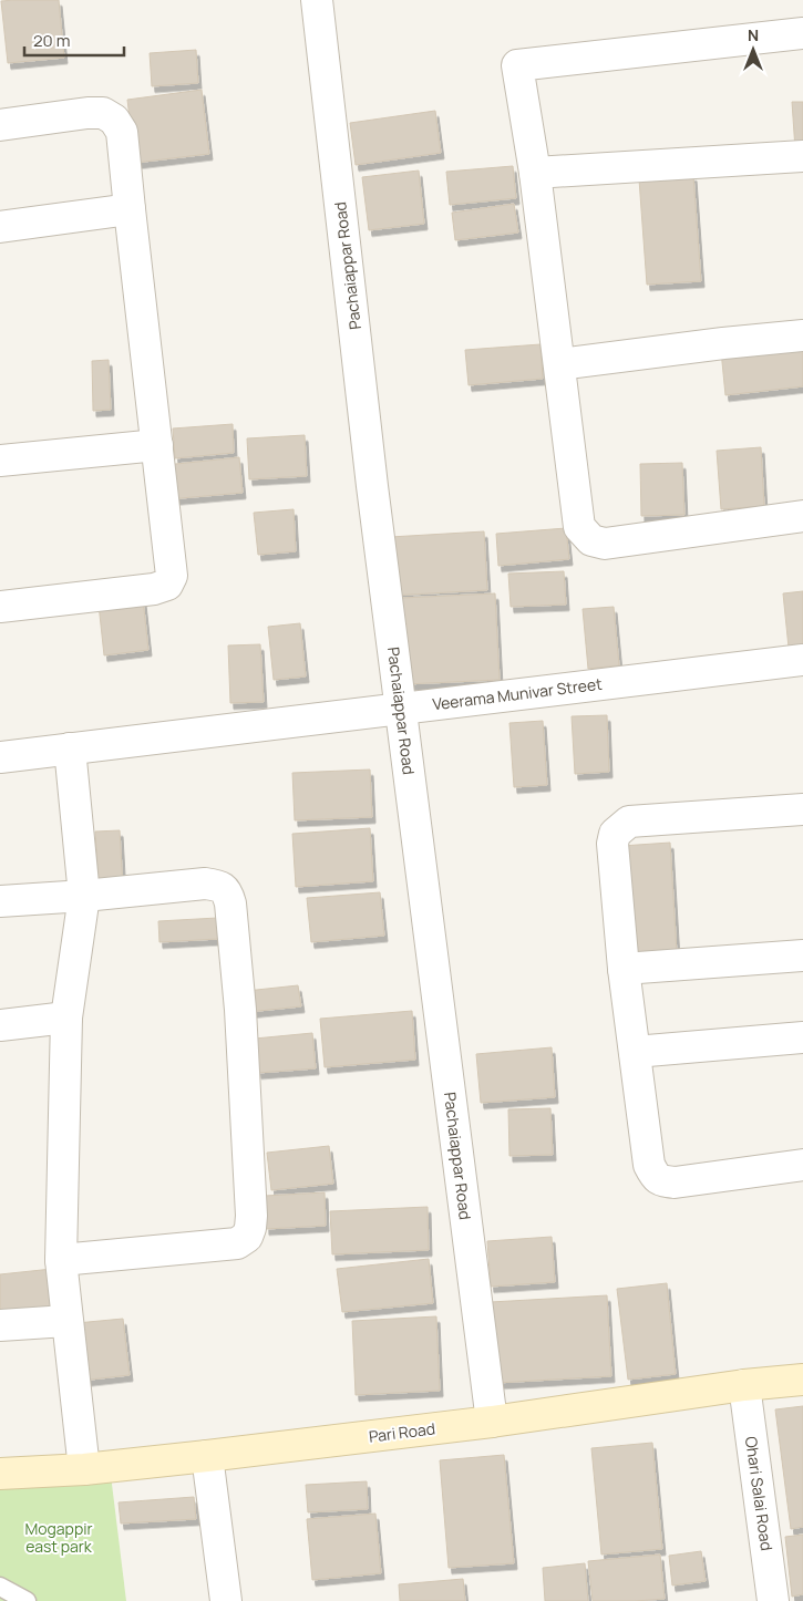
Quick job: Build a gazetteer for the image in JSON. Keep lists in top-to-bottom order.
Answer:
{
  "streets": {
    "main road": ["Pari Road"],
    "street": ["Pachaiappar Road", "Veerama Munivar Street", "Ohari Salai Road"]
  },
  "crossings": [
    ["Pachaiappar Road", "Veerama Munivar Street"],
    ["Pachaiappar Road", "Pari Road"],
    ["Pari Road", "Ohari Salai Road"]
  ],
  "parks": ["Mogappir east park"],
  "scale_bar": "20 m",
  "north": "top"
}
